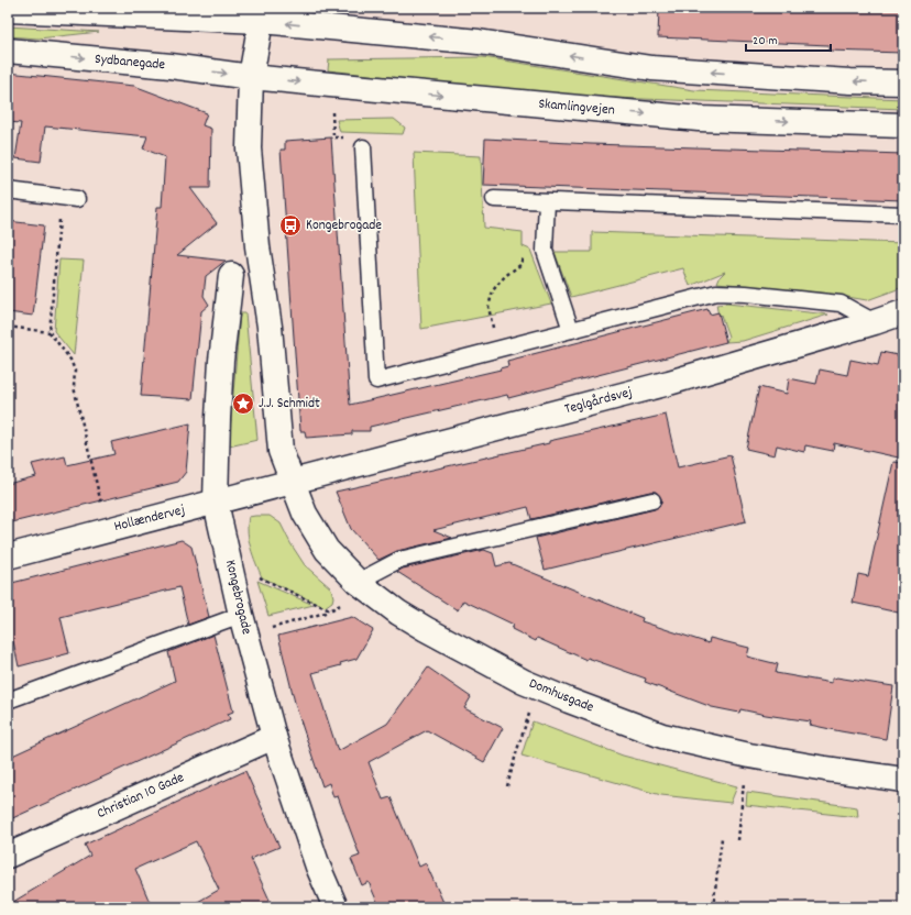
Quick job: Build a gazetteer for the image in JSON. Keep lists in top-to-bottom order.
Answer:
{
  "streets": {
    "street": [
      "Sydbanegade",
      "Skamlingvejen",
      "Teglgårdsvej",
      "Hollændervej",
      "Kongebrogade",
      "Domhusgade",
      "Christian 10 Gade"
    ]
  },
  "crossings": [
    ["Sydbanegade", "Skamlingvejen"],
    ["Teglgårdsvej", "Hollændervej"],
    ["Teglgårdsvej", "Domhusgade"],
    ["Hollændervej", "Kongebrogade"],
    ["Hollændervej", "Domhusgade"],
    ["Kongebrogade", "Christian 10 Gade"]
  ],
  "places": {
    "bus stop": ["Kongebrogade"],
    "place": ["J.J. Schmidt"]
  },
  "scale_bar": "20 m"
}
